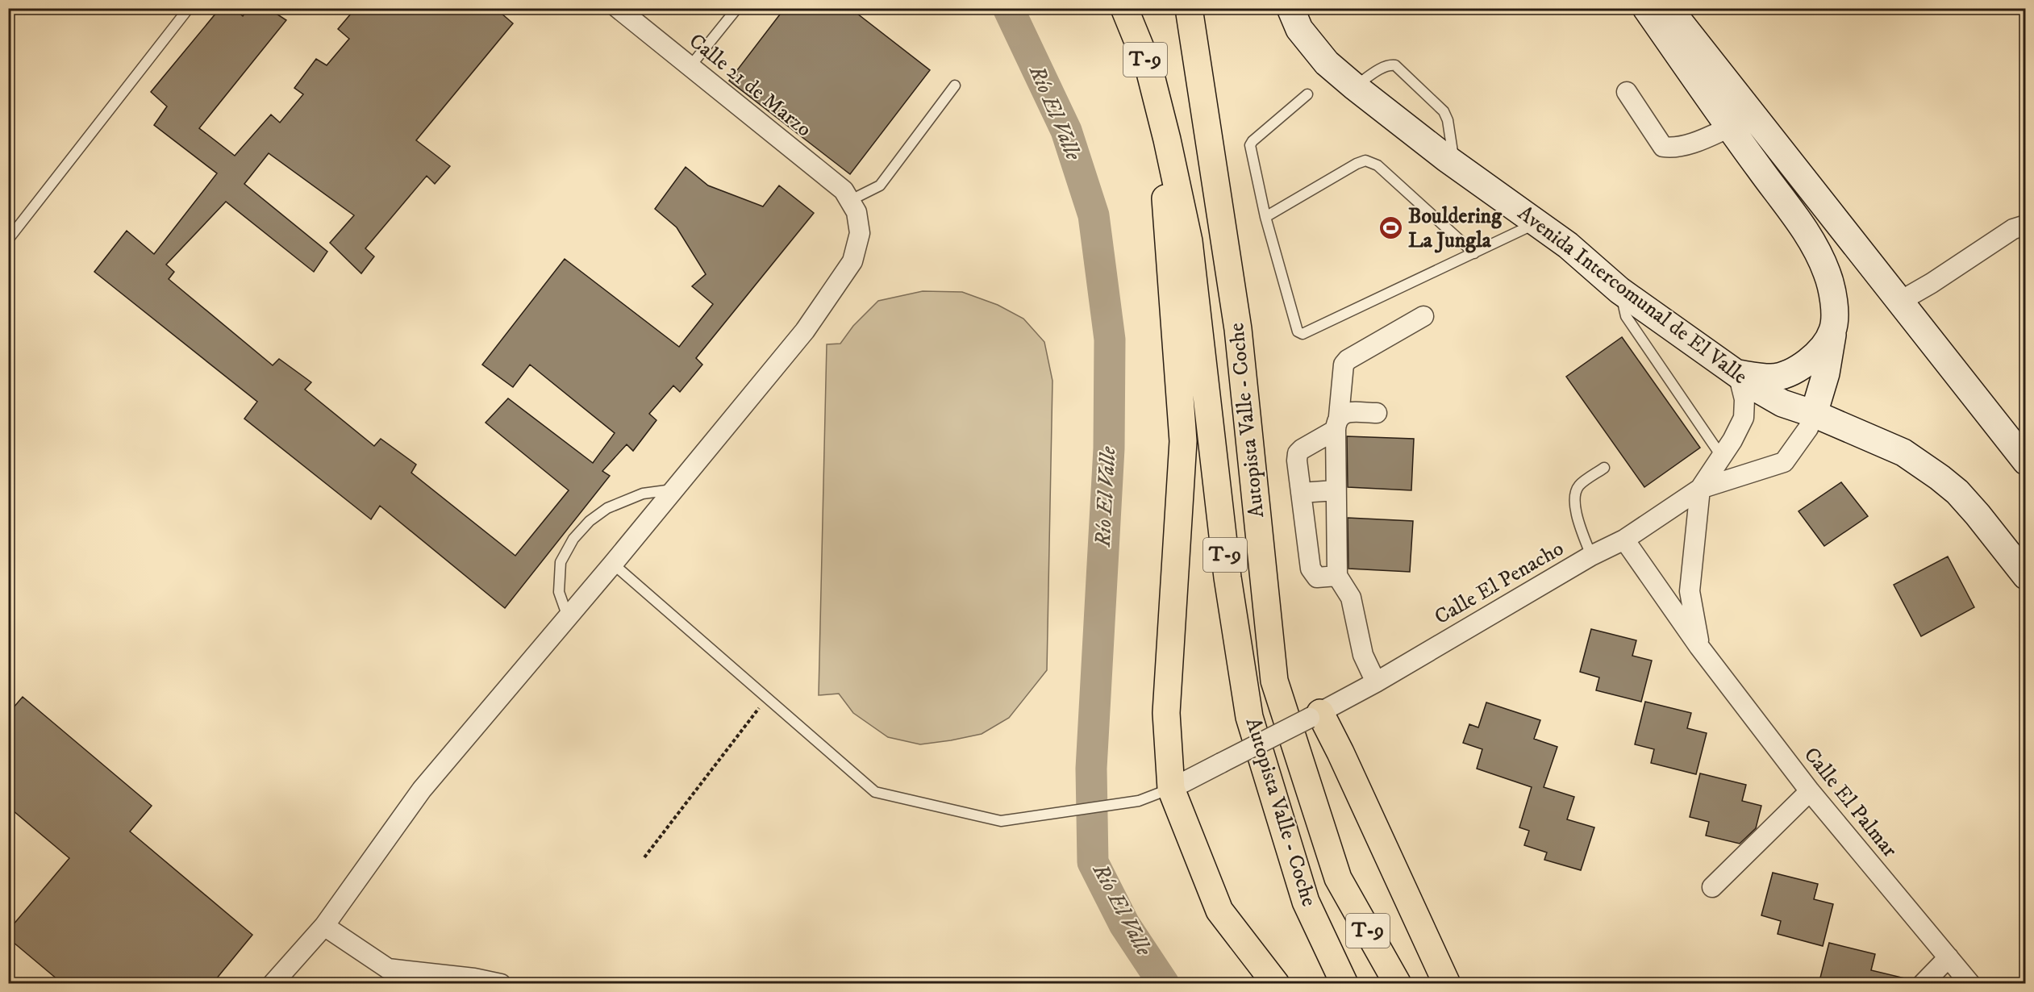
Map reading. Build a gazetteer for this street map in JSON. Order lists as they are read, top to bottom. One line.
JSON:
{"streets":{"highway":["T-9","Autopista Valle - Coche"],"main road":["Avenida Intercomunal de El Valle"],"street":["Calle 21 de Marzo","Calle El Penacho","Calle El Palmar"]},"crossings":[["Calle El Penacho","Calle El Palmar"]],"water":["Río El Valle"],"places":{"sports":["Bouldering La Jungla"]}}
